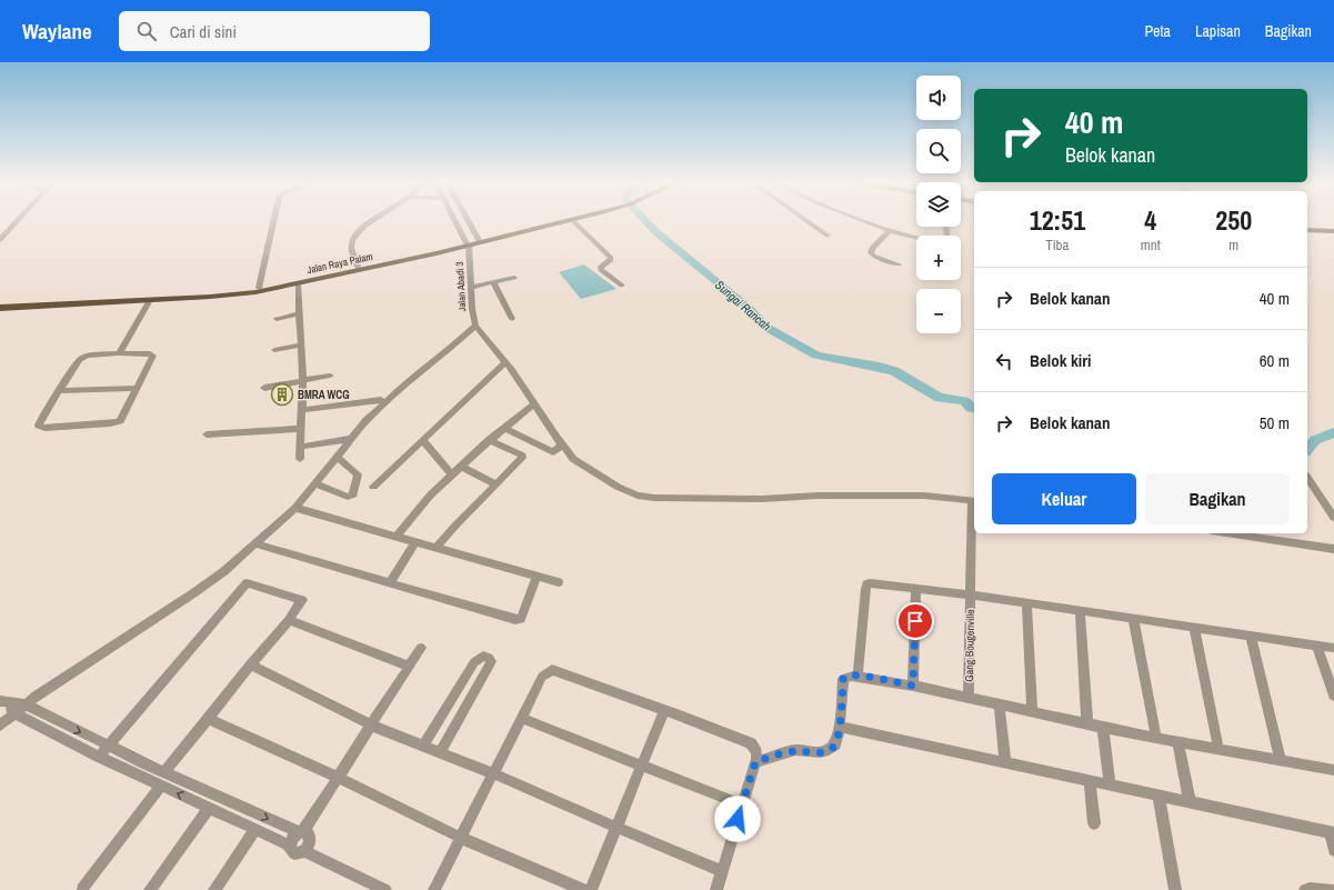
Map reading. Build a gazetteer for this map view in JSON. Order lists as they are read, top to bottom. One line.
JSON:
{"streets":{"main road":["Jalan Raya Palam"],"street":["Jalan Abadi 3","Gang Bougenville"]},"crossings":[["Jalan Raya Palam","Jalan Abadi 3"]],"water":["Sungai Rancah"],"places":{"building":["BMRA WCG"]},"page":{"header":"Waylane","search":"Cari di sini","nav":["Peta","Lapisan","Bagikan"],"map_buttons":["+","−"],"turn":["40 m","Belok kanan"],"eta":["12:51","Tiba","4","mnt","250","m"],"list":[{"name":"Belok kanan","value":"40 m"},{"name":"Belok kiri","value":"60 m"},{"name":"Belok kanan","value":"50 m"}],"buttons":["Keluar","Bagikan"]}}
